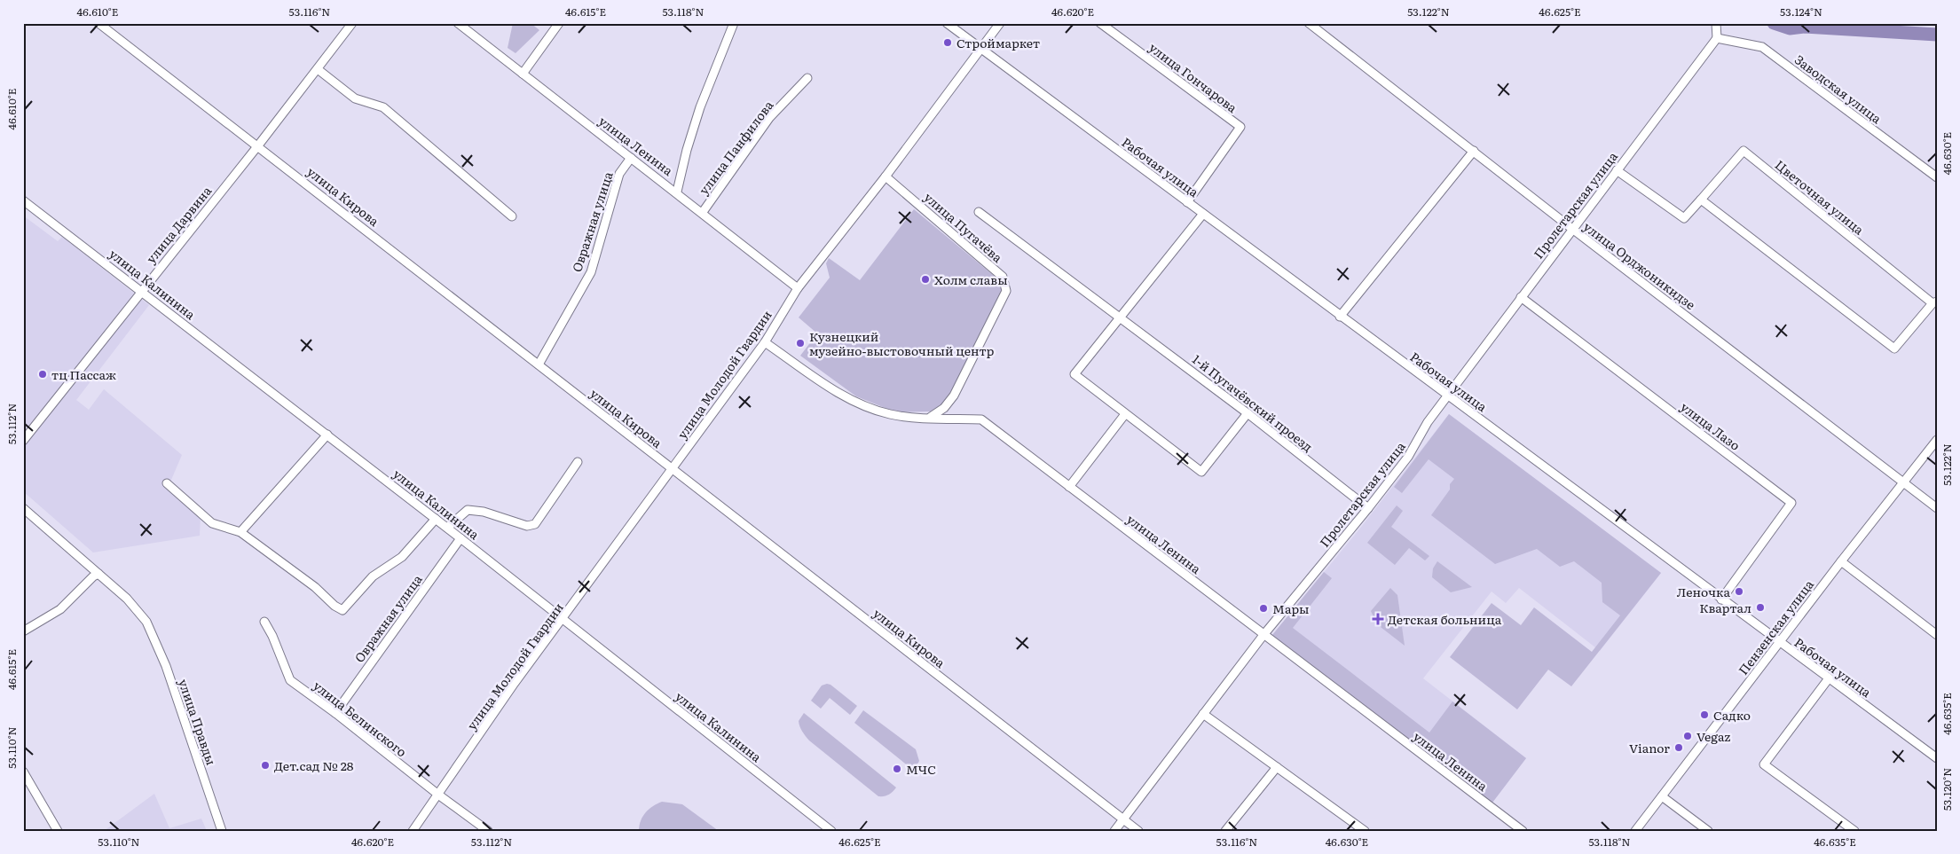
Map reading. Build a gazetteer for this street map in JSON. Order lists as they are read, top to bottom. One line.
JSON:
{"streets":{"street":["улица Гончарова","Заводская улица","улица Ленина","улица Панфилова","Рабочая улица","улица Кирова","Цветочная улица","Пролетарская улица","Овражная улица","улица Дарвина","улица Пугачёва","улица Орджоникидзе","улица Калинина","улица Молодой Гвардии","1-й Пугачёвский проезд","улица Лазо","Пензенская улица","улица Белинского","улица Правды"]},"crossings":[["улица Гончарова","Рабочая улица"],["Заводская улица","Пролетарская улица"],["улица Ленина","улица Панфилова"],["улица Ленина","Пролетарская улица"],["улица Ленина","Овражная улица"],["улица Ленина","улица Пугачёва"],["улица Ленина","улица Молодой Гвардии"],["Рабочая улица","Пролетарская улица"],["Рабочая улица","улица Молодой Гвардии"],["Рабочая улица","улица Лазо"],["Рабочая улица","Пензенская улица"],["улица Кирова","Пролетарская улица"],["улица Кирова","Овражная улица"],["улица Кирова","улица Дарвина"],["улица Кирова","улица Молодой Гвардии"],["Цветочная улица","Пролетарская улица"],["Пролетарская улица","улица Орджоникидзе"],["Пролетарская улица","1-й Пугачёвский проезд"],["Пролетарская улица","улица Лазо"],["Овражная улица","улица Калинина"],["Овражная улица","улица Белинского"],["улица Дарвина","улица Калинина"],["улица Пугачёва","улица Молодой Гвардии"],["улица Орджоникидзе","Пензенская улица"],["улица Калинина","улица Молодой Гвардии"],["улица Молодой Гвардии","улица Белинского"]],"places":{"other":["Строймаркет","Холм славы","Кузнецкий музейно-выстовочный центр","тц Пассаж","Леночка","Квартал","Мары","Садко","Vegaz","Vianor","Дет.сад № 28","МЧС"],"health":["Детская больница"]},"coordinates":["46.610°E","53.116°N","46.615°E","53.118°N","46.620°E","53.122°N","46.625°E","53.124°N","46.630°E","53.112°N","46.635°E","53.110°N","53.120°N"]}
